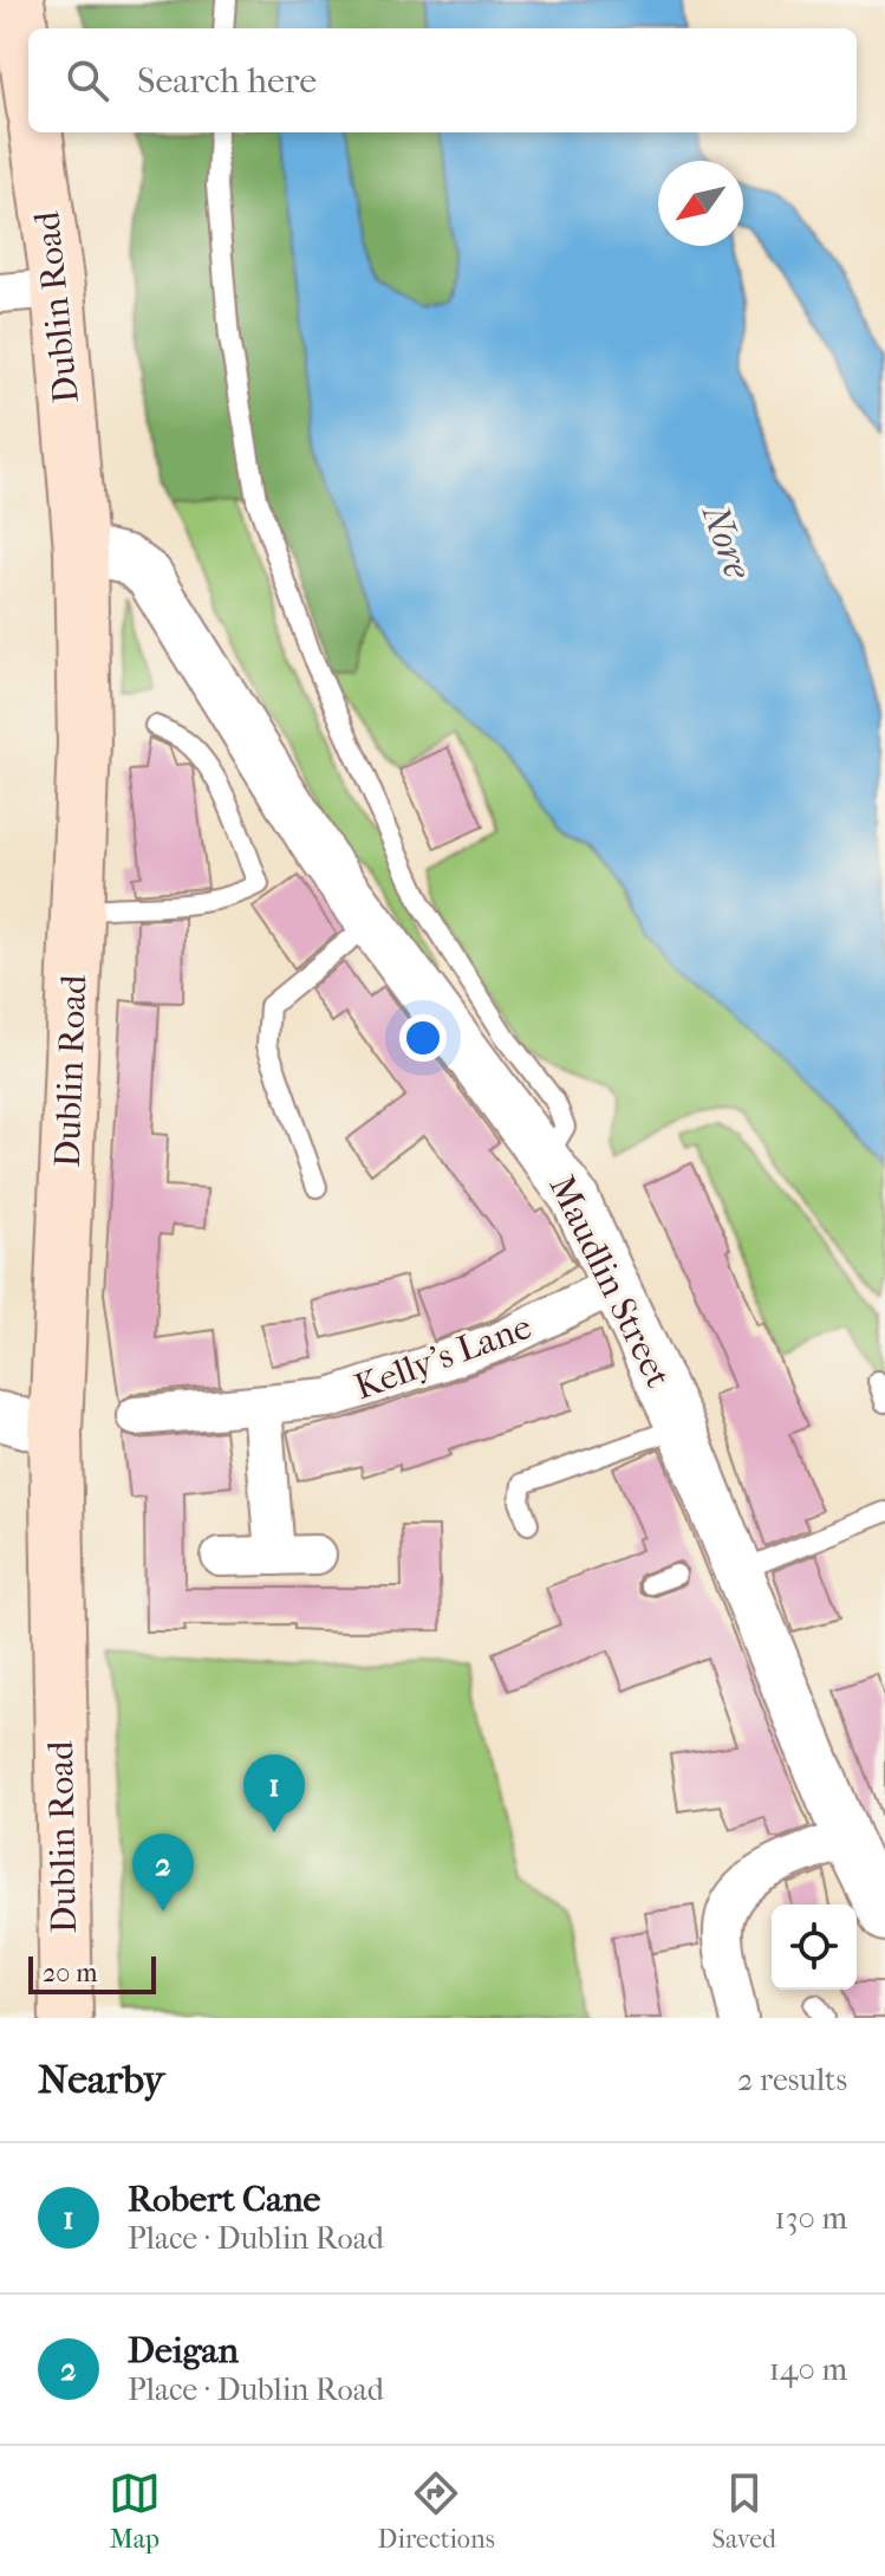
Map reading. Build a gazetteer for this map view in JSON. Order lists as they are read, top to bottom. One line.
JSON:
{"streets":{"main road":["Dublin Road"],"street":["Maudlin Street","Kelly's Lane"]},"crossings":[["Dublin Road","Maudlin Street"],["Maudlin Street","Kelly's Lane"]],"water":["Nore"],"scale_bar":"20 m","north":"bottom left","page":{"search":"Search here","pins":["1","2"],"scale":"20 m","heading":["Nearby","2 results"],"list":[{"mark":"1","name":"Robert Cane","note":"Place · Dublin Road","value":"130 m"},{"mark":"2","name":"Deigan","note":"Place · Dublin Road","value":"140 m"}],"nav":["Map","Directions","Saved"]}}
